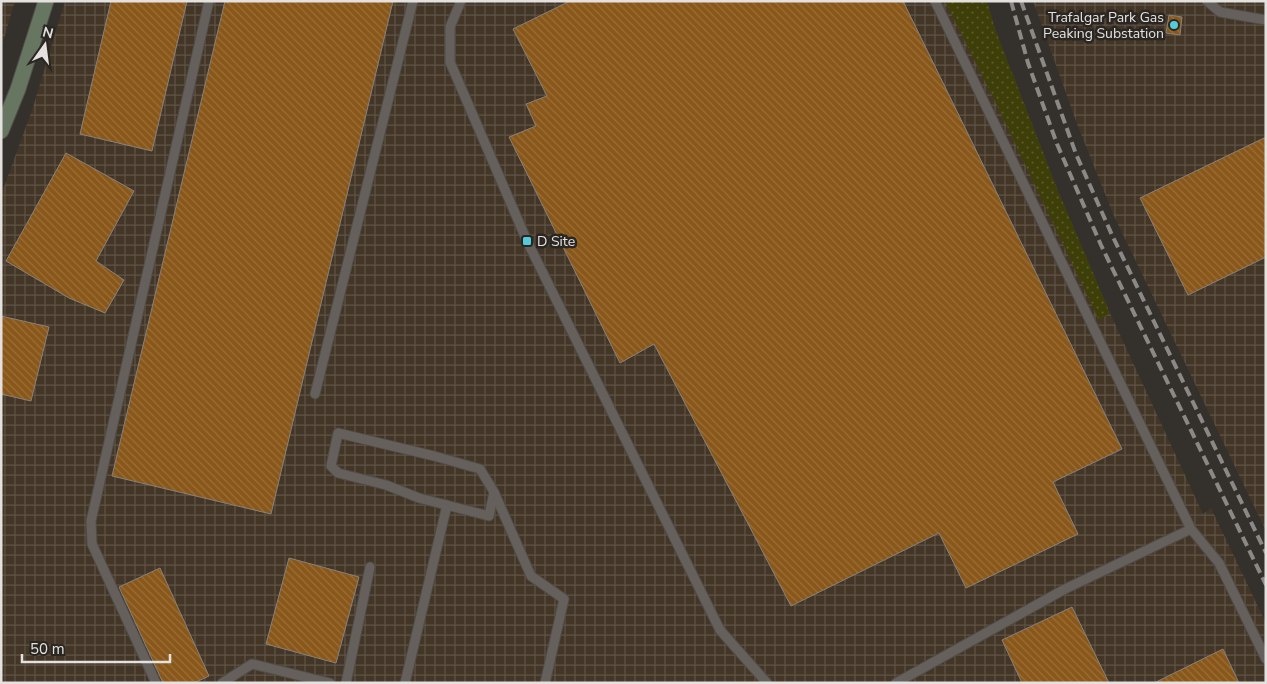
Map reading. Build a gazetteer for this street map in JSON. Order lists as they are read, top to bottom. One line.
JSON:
{"places":{"other":["Trafalgar Park Gas Peaking Substation"],"transit":["D Site"]},"scale_bar":"50 m","north":"top"}
